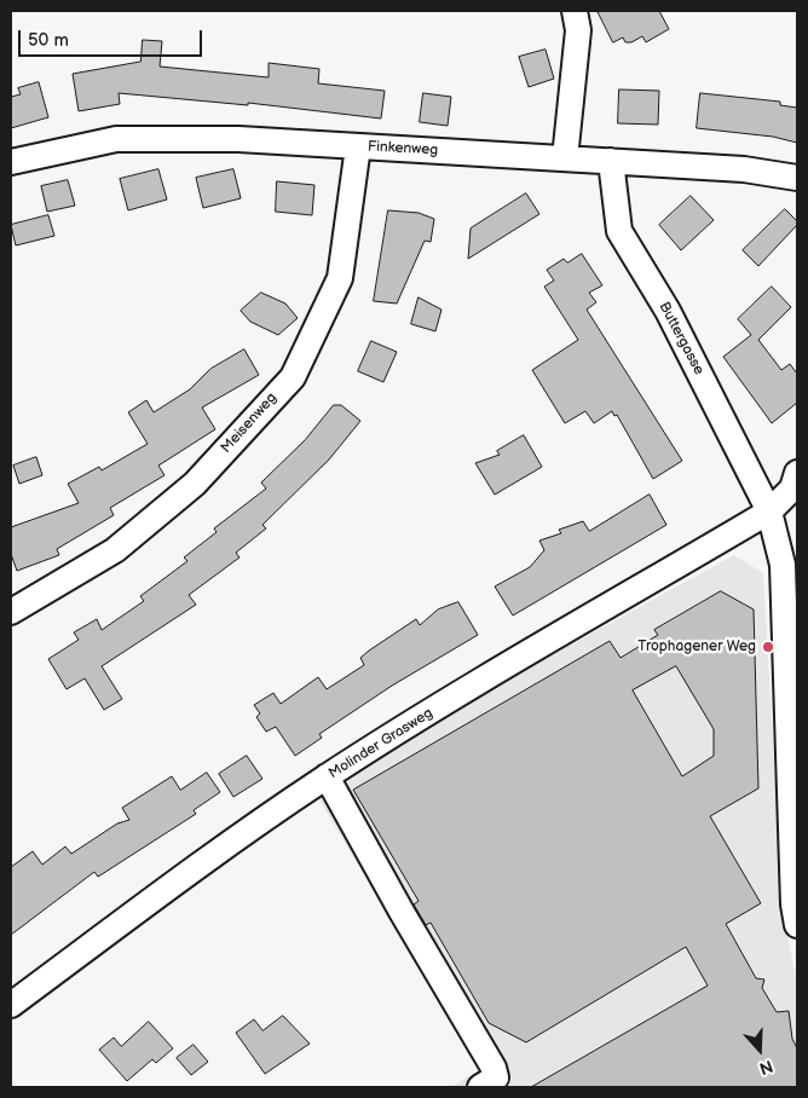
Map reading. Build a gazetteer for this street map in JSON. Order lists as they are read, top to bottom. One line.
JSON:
{"streets":{"street":["Finkenweg","Buttergasse","Meisenweg","Molinder Grasweg"]},"crossings":[["Finkenweg","Buttergasse"],["Finkenweg","Meisenweg"],["Buttergasse","Molinder Grasweg"]],"places":["Trophagener Weg"],"scale_bar":"50 m","north":"bottom"}
